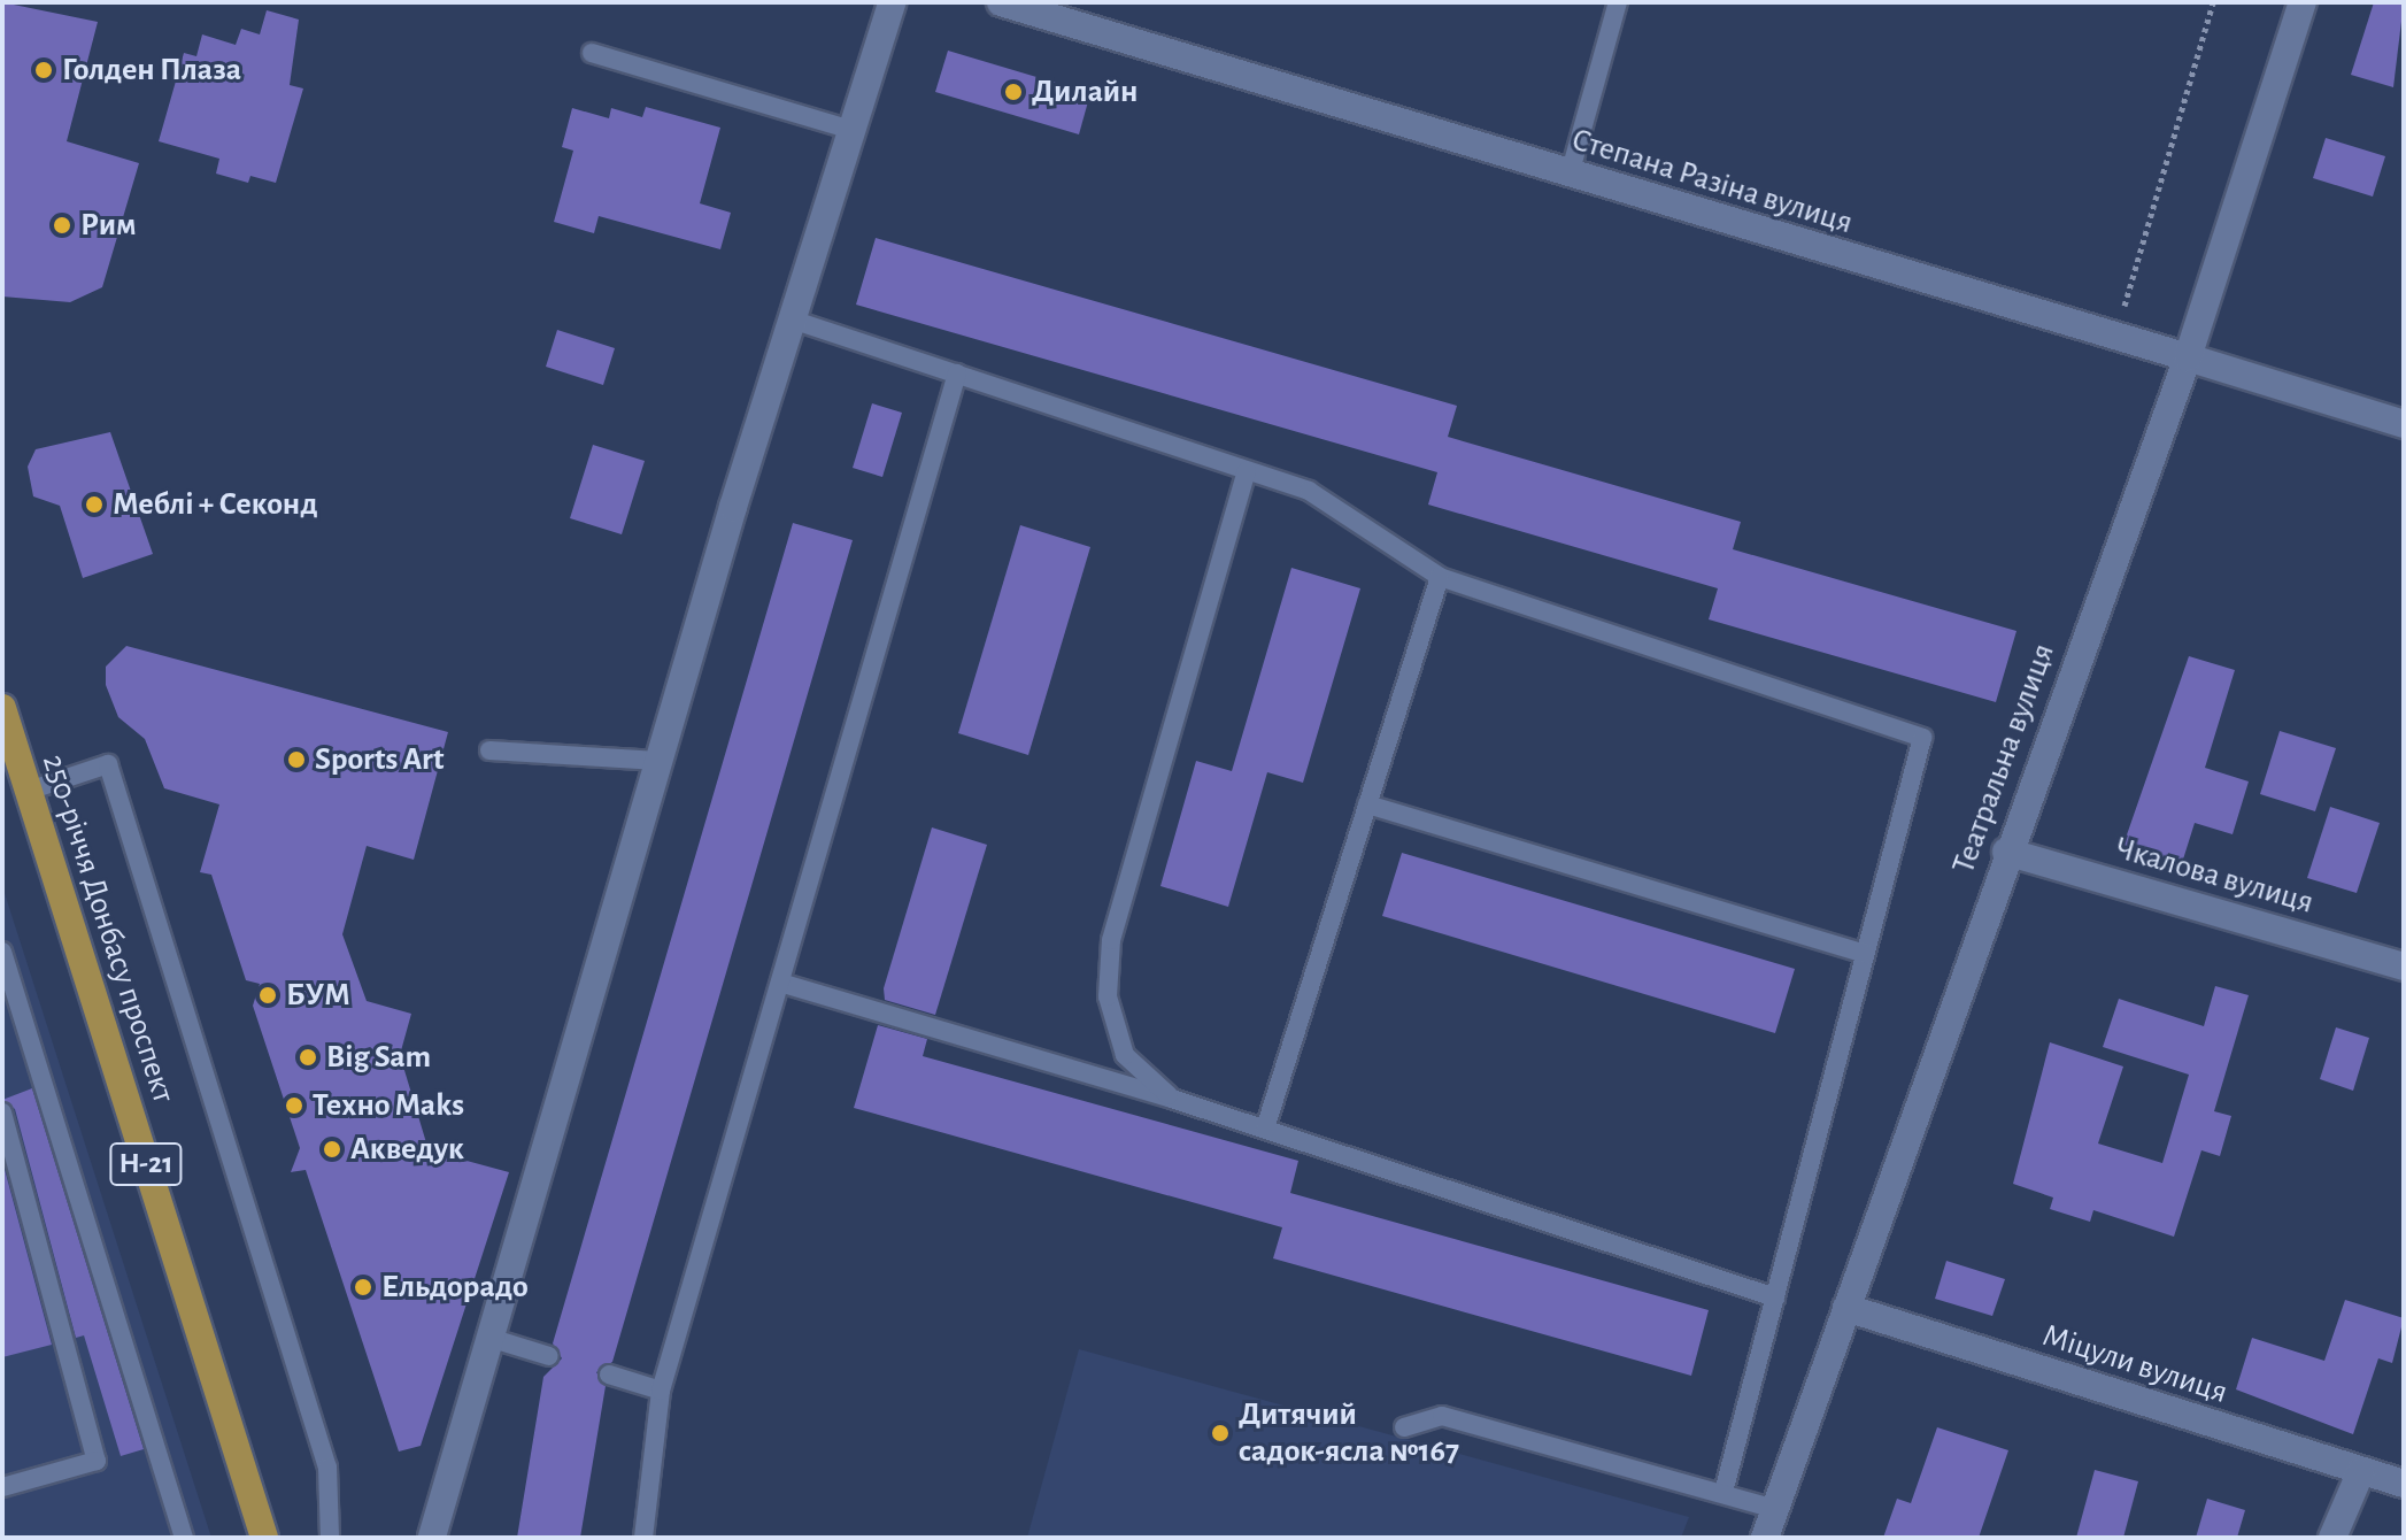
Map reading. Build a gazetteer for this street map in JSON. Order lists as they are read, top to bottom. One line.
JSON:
{"streets":{"main road":["250-річчя Донбасу проспект","Н-21"],"street":["Степана Разіна вулиця","Театральна вулиця","Чкалова вулиця","Міцули вулиця"]},"crossings":[["Степана Разіна вулиця","Театральна вулиця"],["Театральна вулиця","Чкалова вулиця"],["Театральна вулиця","Міцули вулиця"]],"places":["Голден Плаза","Дилайн","Рим","Меблі + Секонд","Sports Art","БУМ","Big Sam","Техно Maks","Акведук","Ельдорадо","Дитячий садок-ясла №167"]}
